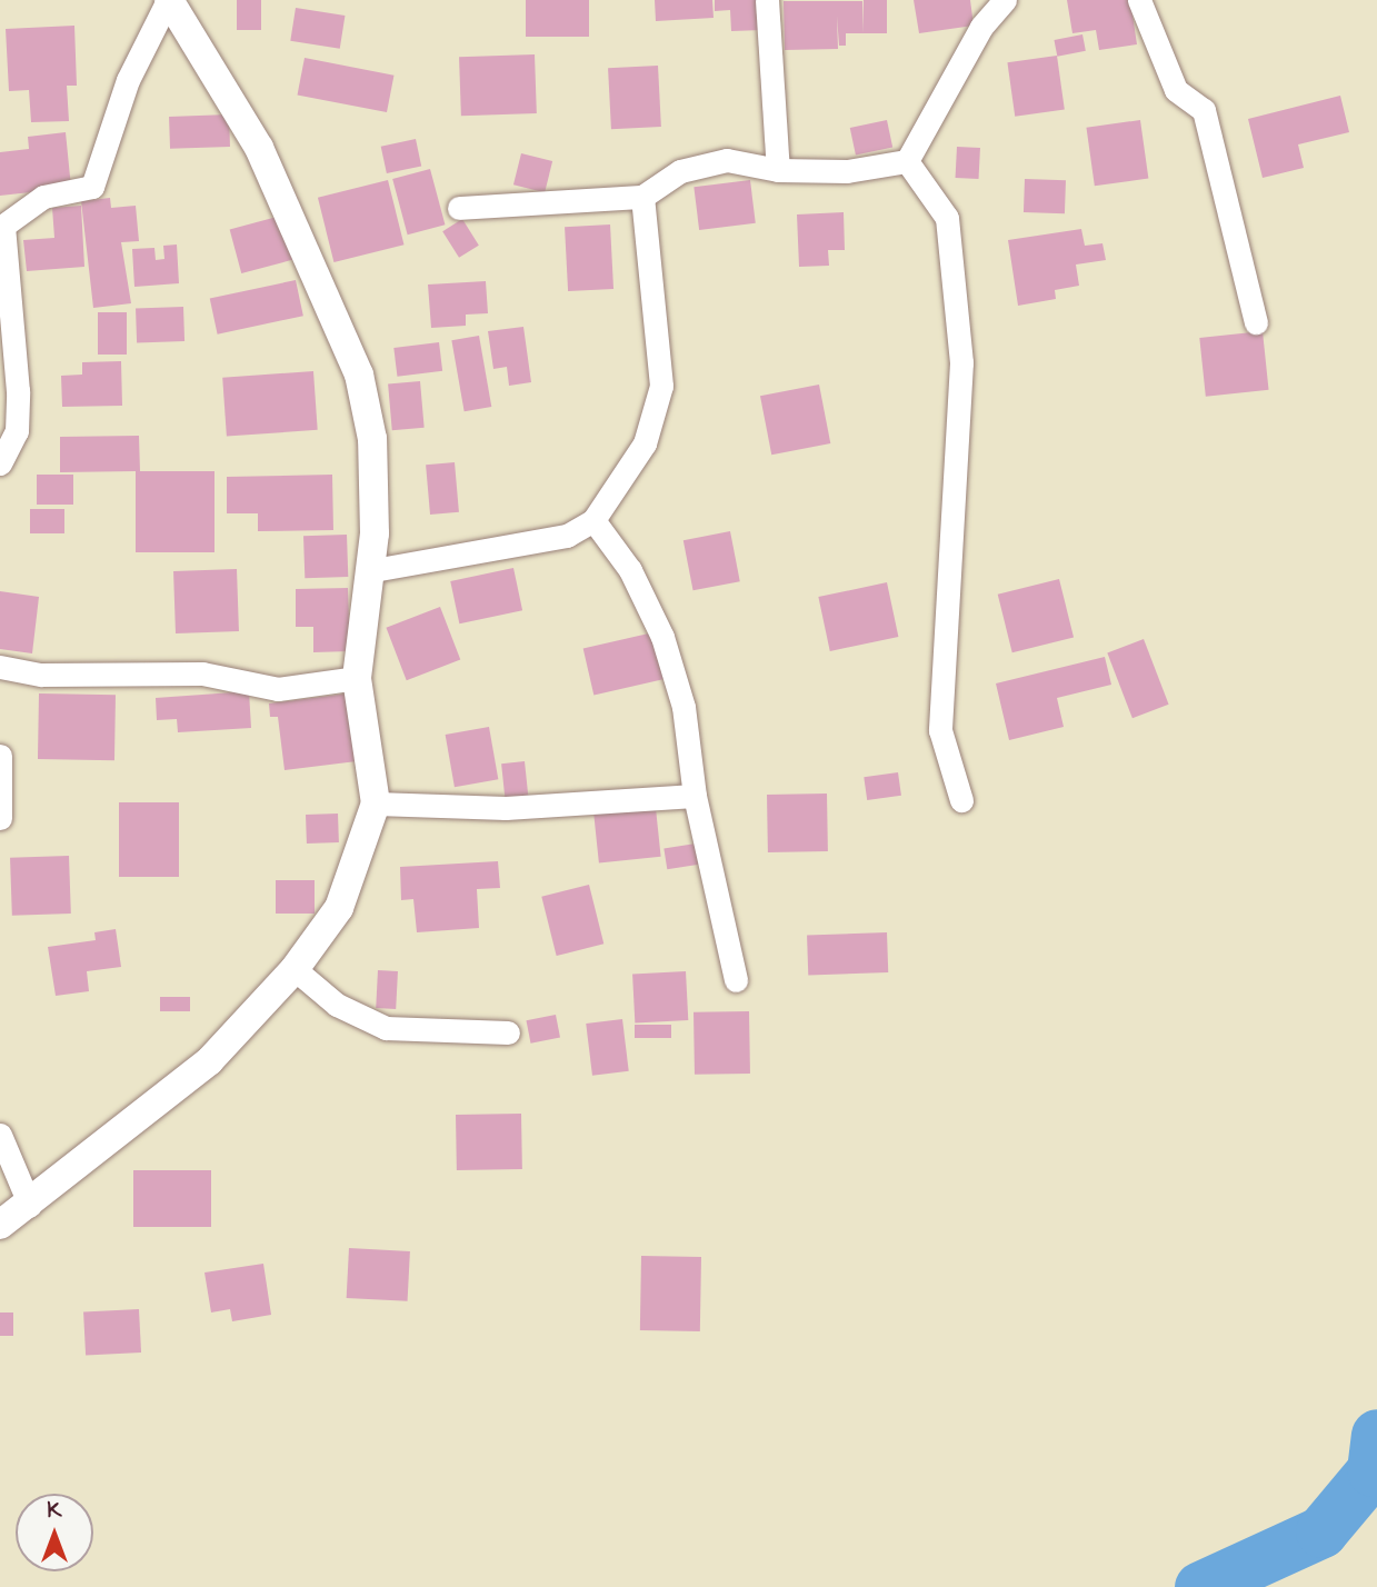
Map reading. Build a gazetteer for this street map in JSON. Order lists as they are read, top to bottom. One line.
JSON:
{"north":"top"}
